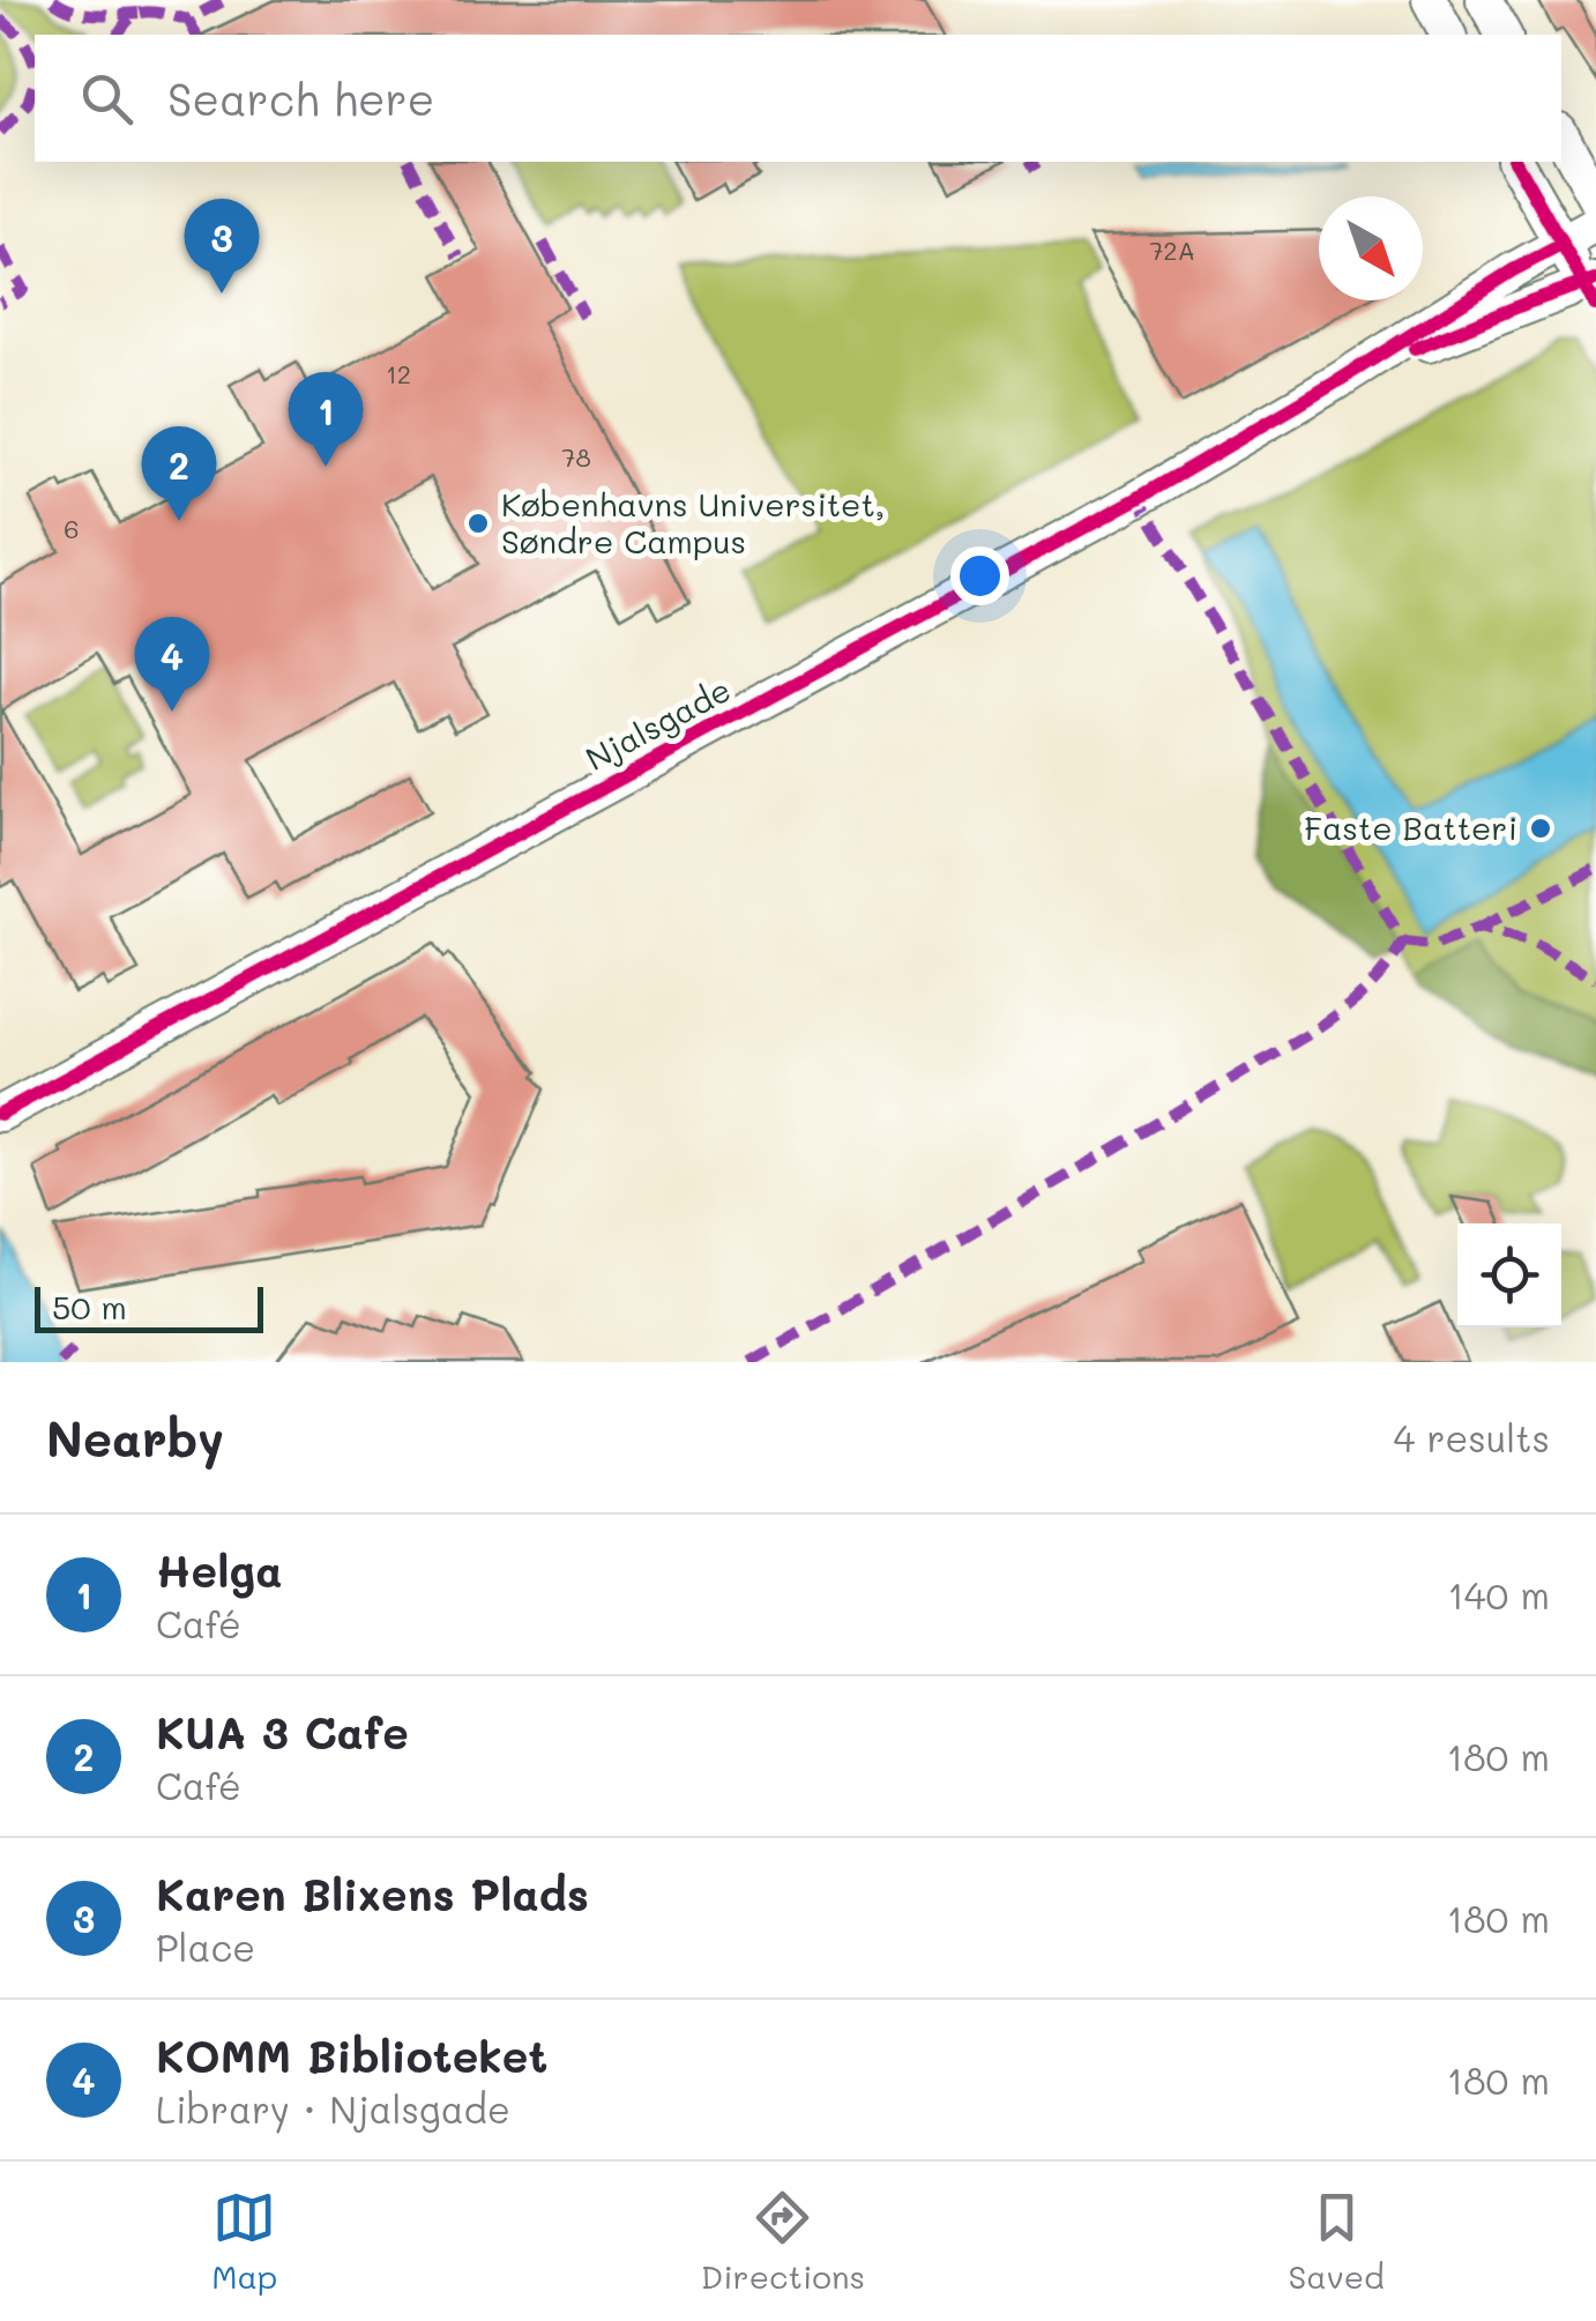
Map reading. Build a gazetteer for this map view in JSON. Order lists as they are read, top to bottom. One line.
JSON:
{"streets":{"street":["Njalsgade"]},"places":["Københavns Universitet, Søndre Campus","Faste Batteri"],"house_numbers":["72A","12","78","6"],"scale_bar":"50 m","north":"bottom right","page":{"search":"Search here","pins":["3","1","2","4"],"scale":"50 m","heading":["Nearby","4 results"],"list":[{"mark":"1","name":"Helga","note":"Café","value":"140 m"},{"mark":"2","name":"KUA 3 Cafe","note":"Café","value":"180 m"},{"mark":"3","name":"Karen Blixens Plads","note":"Place","value":"180 m"},{"mark":"4","name":"KOMM Biblioteket","note":"Library · Njalsgade","value":"180 m"}],"nav":["Map","Directions","Saved"]}}
